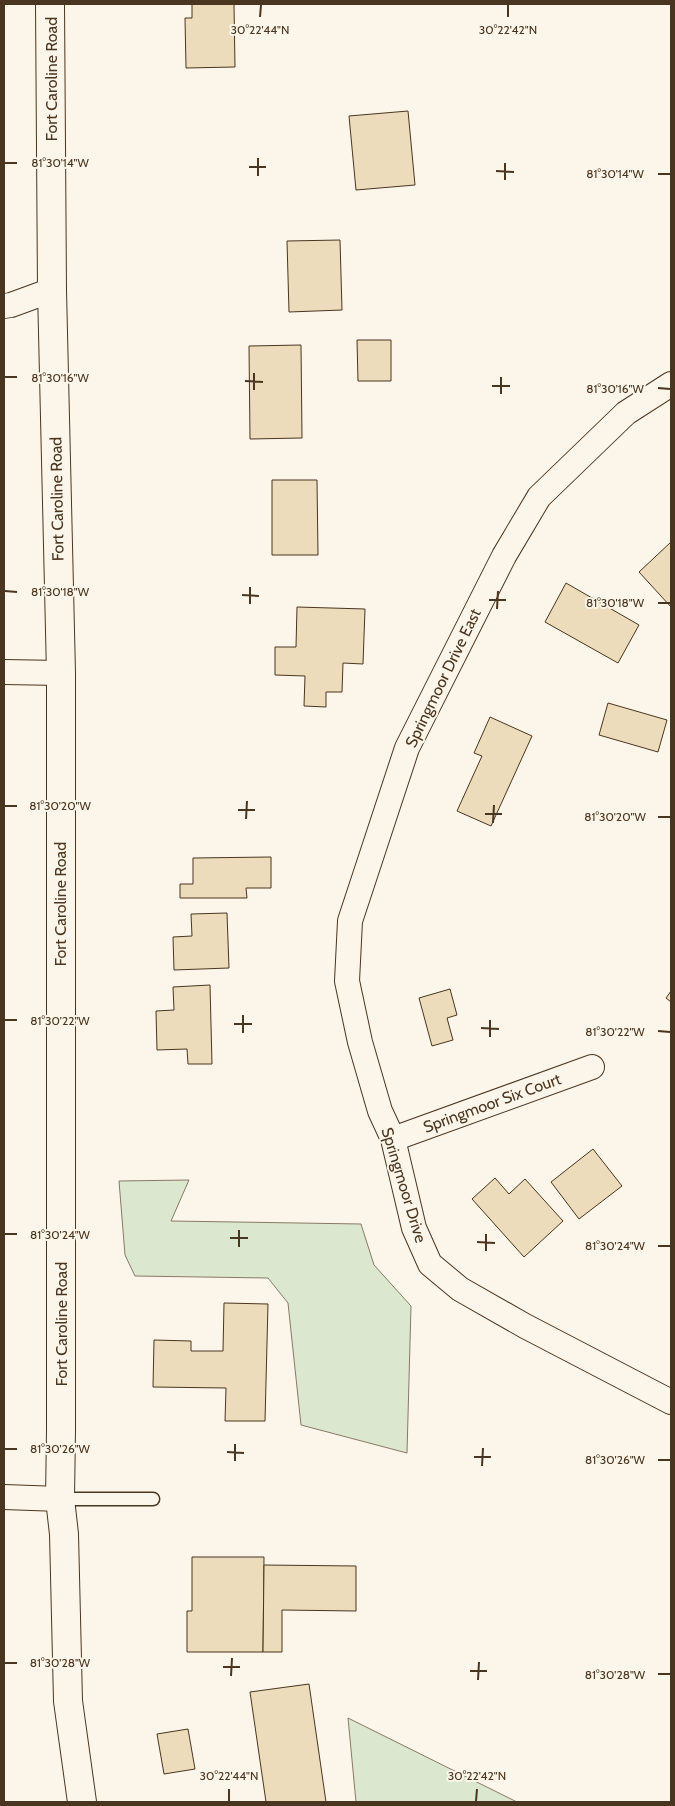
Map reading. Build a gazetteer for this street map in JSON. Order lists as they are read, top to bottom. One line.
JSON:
{"streets":{"street":["Fort Caroline Road","Springmoor Drive East","Springmoor Six Court","Springmoor Drive"]},"crossings":[["Springmoor Drive East","Springmoor Drive"],["Springmoor Six Court","Springmoor Drive"]],"coordinates":["30°22'44\"N","30°22'42\"N","81°30'14\"W","81°30'16\"W","81°30'18\"W","81°30'20\"W","81°30'22\"W","81°30'24\"W","81°30'26\"W","81°30'28\"W"]}
